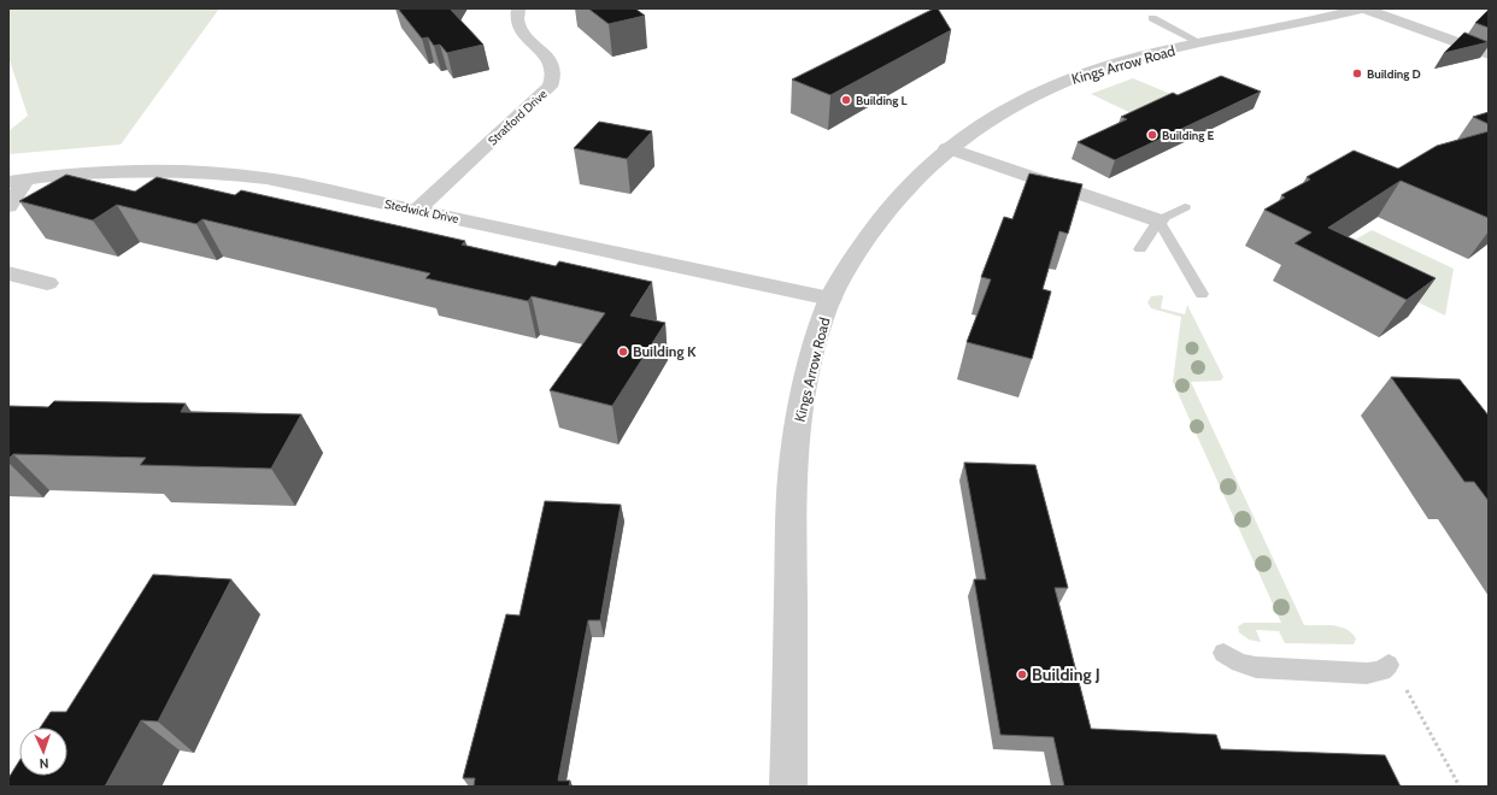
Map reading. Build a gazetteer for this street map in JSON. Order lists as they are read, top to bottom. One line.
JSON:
{"streets":{"street":["Kings Arrow Road","Stratford Drive","Stedwick Drive"]},"crossings":[["Kings Arrow Road","Stedwick Drive"],["Stratford Drive","Stedwick Drive"]],"places":["Building D","Building L","Building E","Building K","Building J"],"north":"bottom"}
